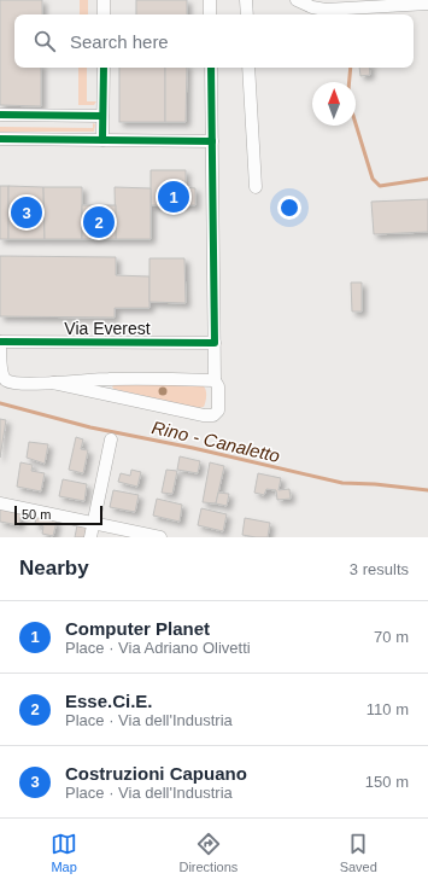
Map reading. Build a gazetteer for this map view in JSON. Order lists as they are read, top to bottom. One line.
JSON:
{"streets":{"street":["Via Everest"]},"water":["Rino - Canaletto"],"scale_bar":"50 m","north":"top","page":{"search":"Search here","pins":["1","3","2"],"scale":"50 m","heading":["Nearby","3 results"],"list":[{"mark":"1","name":"Computer Planet","note":"Place · Via Adriano Olivetti","value":"70 m"},{"mark":"2","name":"Esse.Ci.E.","note":"Place · Via dell'Industria","value":"110 m"},{"mark":"3","name":"Costruzioni Capuano","note":"Place · Via dell'Industria","value":"150 m"}],"nav":["Map","Directions","Saved"]}}
